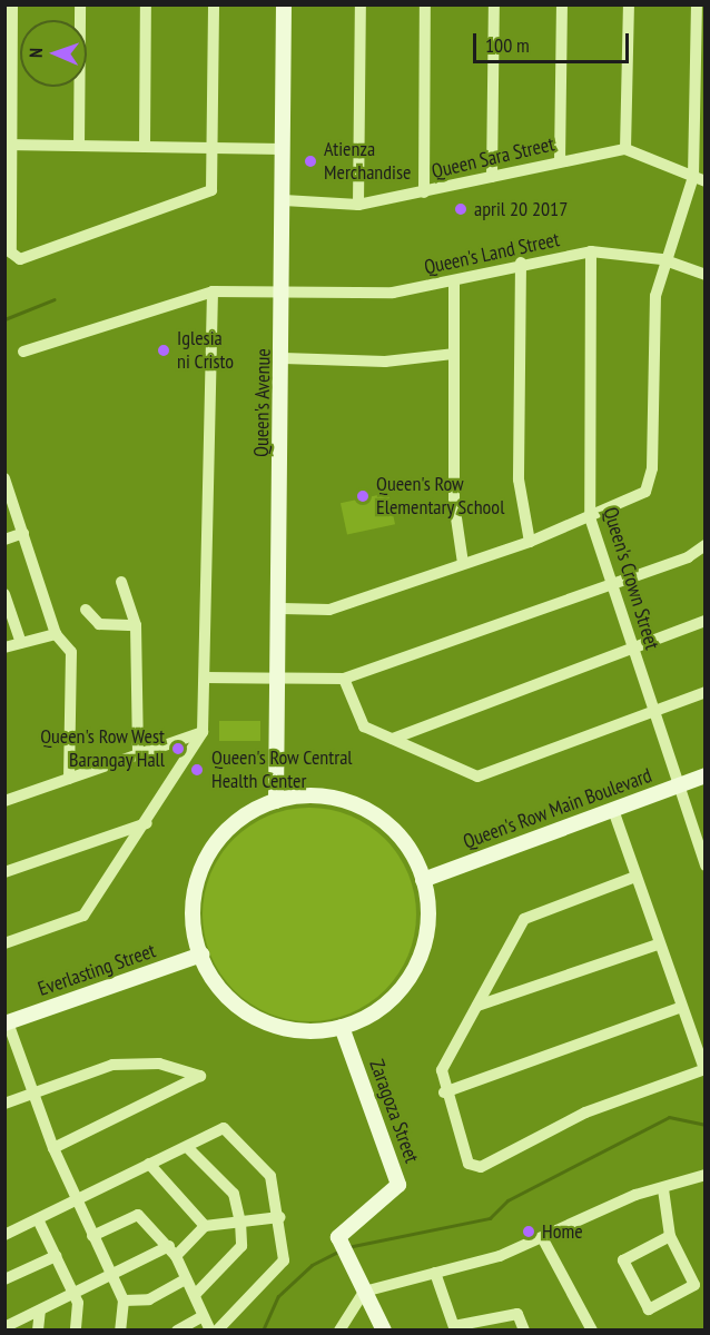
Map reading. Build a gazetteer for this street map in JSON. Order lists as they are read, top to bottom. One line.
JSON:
{"streets":{"street":["Queen Sara Street","Queen's Land Street","Queen's Avenue","Queen's Crown Street","Queen's Row Main Boulevard","Everlasting Street","Zaragoza Street"]},"crossings":[["Queen Sara Street","Queen's Avenue"],["Queen's Land Street","Queen's Avenue"],["Queen's Land Street","Queen's Crown Street"],["Queen's Avenue","Queen's Row Main Boulevard"],["Queen's Avenue","Everlasting Street"],["Queen's Avenue","Zaragoza Street"],["Queen's Crown Street","Queen's Row Main Boulevard"],["Queen's Row Main Boulevard","Everlasting Street"],["Queen's Row Main Boulevard","Zaragoza Street"],["Everlasting Street","Zaragoza Street"]],"places":["Atienza Merchandise","april 20 2017","Iglesia ni Cristo","Queen's Row Elementary School","Queen's Row West Barangay Hall","Queen's Row Central Health Center","Home"],"scale_bar":"100 m","north":"left"}
